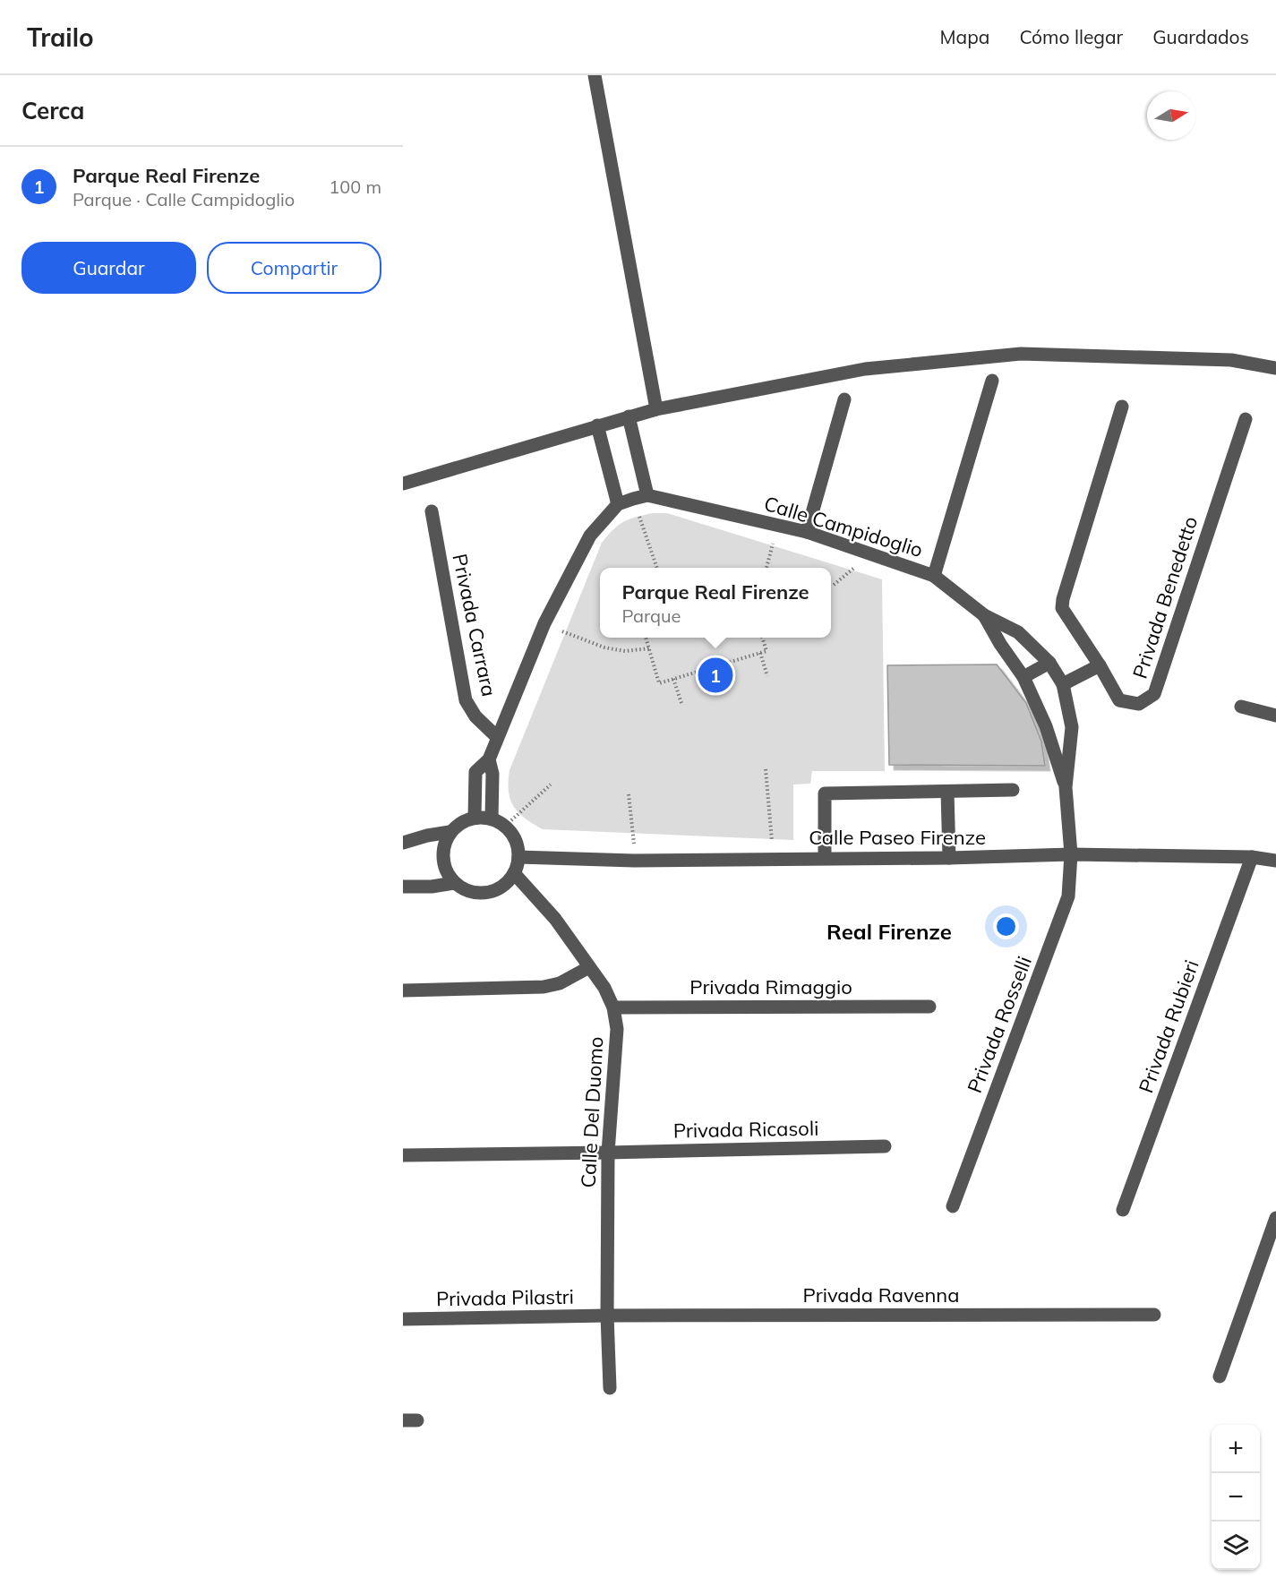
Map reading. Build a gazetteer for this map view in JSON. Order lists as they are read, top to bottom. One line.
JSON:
{"streets":{"street":["Calle Campidoglio","Privada Benedetto","Privada Carrara","Calle Paseo Firenze","Privada Rimaggio","Privada Rosselli","Privada Rubieri","Calle Del Duomo","Privada Ricasoli","Privada Ravenna","Privada Pilastri"]},"crossings":[["Calle Campidoglio","Privada Carrara"],["Calle Campidoglio","Calle Paseo Firenze"],["Calle Campidoglio","Privada Rosselli"],["Calle Campidoglio","Calle Del Duomo"],["Calle Paseo Firenze","Privada Rosselli"],["Calle Paseo Firenze","Privada Rubieri"],["Calle Paseo Firenze","Calle Del Duomo"],["Privada Rimaggio","Calle Del Duomo"],["Calle Del Duomo","Privada Ricasoli"],["Calle Del Duomo","Privada Ravenna"],["Calle Del Duomo","Privada Pilastri"],["Privada Ravenna","Privada Pilastri"]],"districts":["Real Firenze"],"north":"right","page":{"header":"Trailo","nav":["Mapa","Cómo llegar","Guardados"],"heading":"Cerca","list":[{"mark":"1","name":"Parque Real Firenze","note":"Parque · Calle Campidoglio","value":"100 m"}],"buttons":["Guardar","Compartir"],"popup":["Parque Real Firenze","Parque"],"pins":"1","map_buttons":["+","−"]}}
